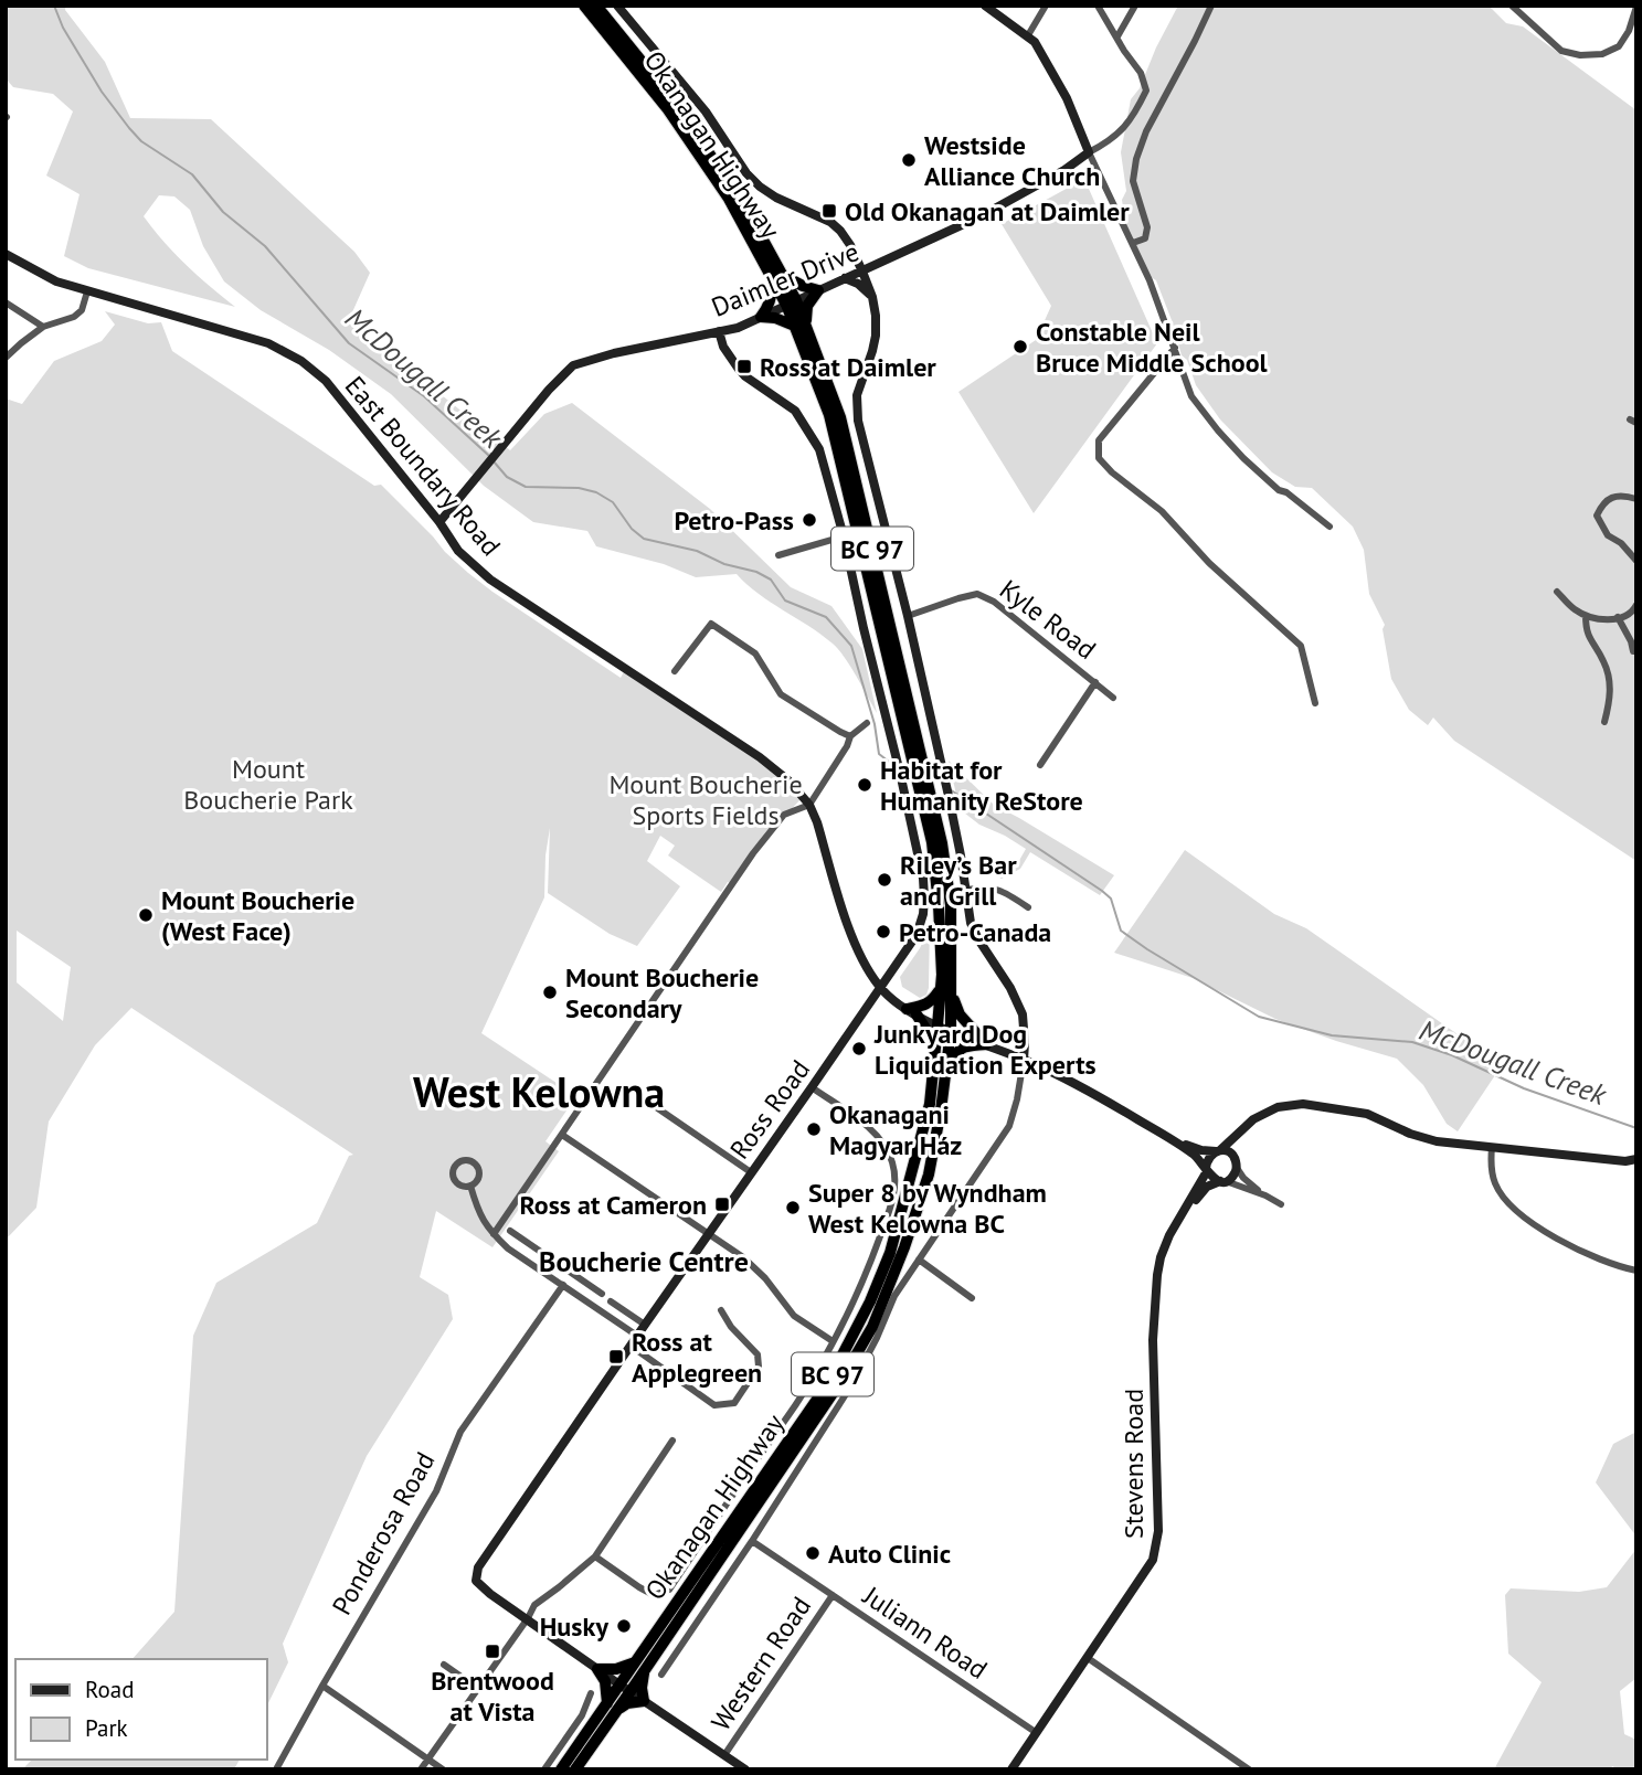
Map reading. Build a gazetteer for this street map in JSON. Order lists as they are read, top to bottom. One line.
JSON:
{"streets":{"highway":["Okanagan Highway","BC 97"],"street":["Daimler Drive","East Boundary Road","Kyle Road","Ross Road","Stevens Road","Ponderosa Road","Juliann Road","Western Road"]},"crossings":[["Okanagan Highway","Daimler Drive"],["Okanagan Highway","Ross Road"],["Daimler Drive","East Boundary Road"],["Daimler Drive","Ross Road"],["Ross Road","Western Road"],["Stevens Road","Juliann Road"],["Juliann Road","Western Road"]],"districts":["West Kelowna","Boucherie Centre"],"water":["McDougall Creek"],"parks":["Mount Boucherie Park","Mount Boucherie Sports Fields"],"places":{"other":["Westside Alliance Church","Constable Neil Bruce Middle School","Petro-Pass","Habitat for Humanity ReStore","Riley’s Bar and Grill","Mount Boucherie (West Face)","Petro-Canada","Mount Boucherie Secondary","Junkyard Dog Liquidation Experts","Okanagani Magyar Ház","Super 8 by Wyndham West Kelowna BC","Auto Clinic","Husky"],"transit":["Old Okanagan at Daimler","Ross at Daimler","Ross at Cameron","Ross at Applegreen","Brentwood at Vista"]},"legend":["Road","Park"]}
